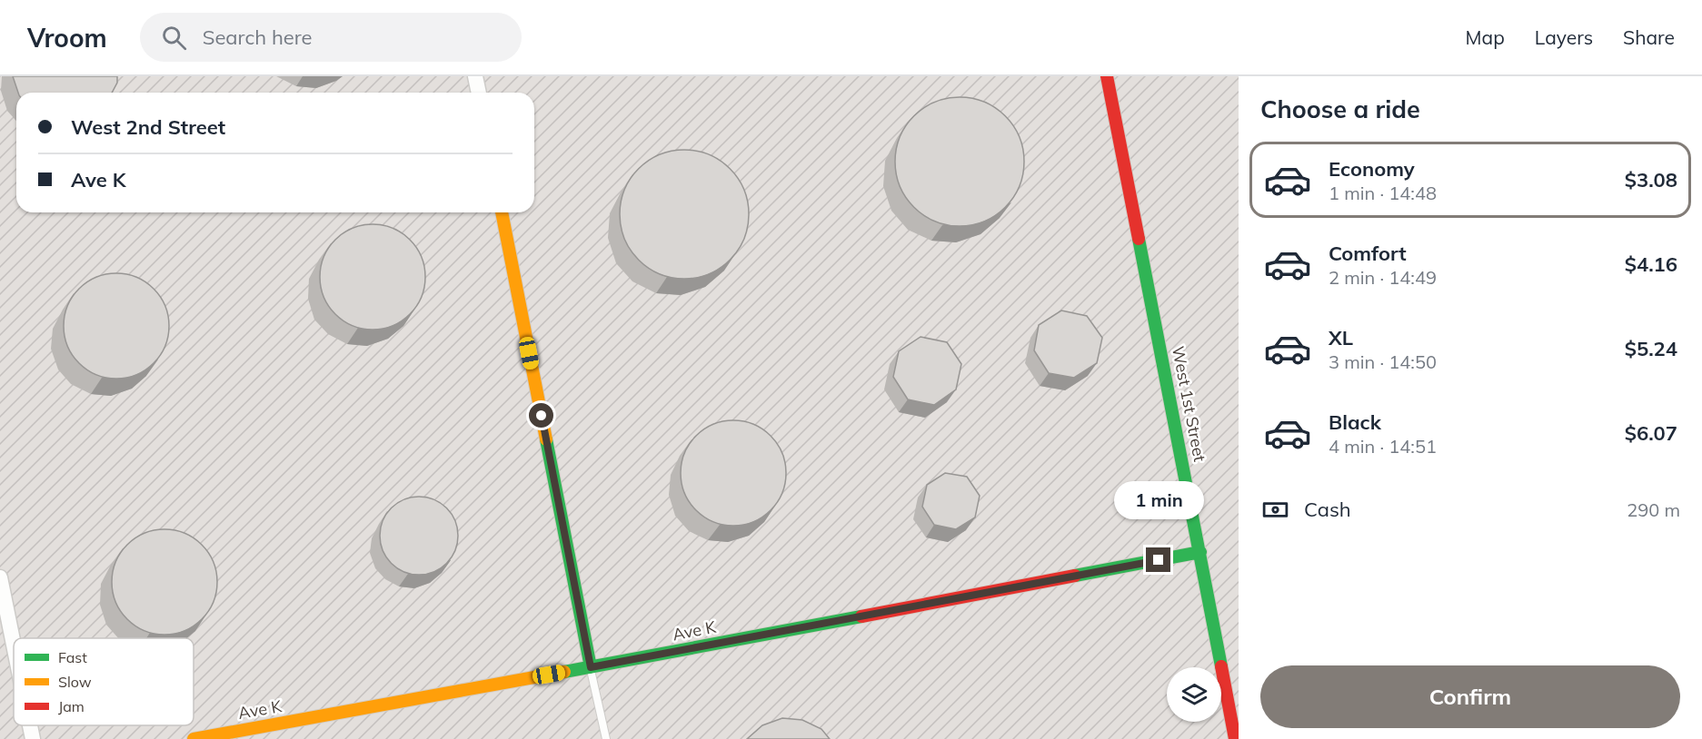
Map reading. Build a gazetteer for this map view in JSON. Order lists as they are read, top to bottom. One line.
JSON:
{"streets":{"street":["West 1st Street","Ave K"]},"crossings":[["West 1st Street","Ave K"]],"legend":["Fast","Slow","Jam"],"page":{"header":"Vroom","search":"Search here","nav":["Map","Layers","Share"],"heading":"Choose a ride","banner":["West 2nd Street","Ave K"],"list":[{"name":"Economy","note":"1 min · 14:48","value":"$3.08"},{"name":"Comfort","note":"2 min · 14:49","value":"$4.16"},{"name":"XL","note":"3 min · 14:50","value":"$5.24"},{"name":"Black","note":"4 min · 14:51","value":"$6.07"}],"pay":["Cash","290 m"],"bubble":"1 min","buttons":"Confirm"}}
